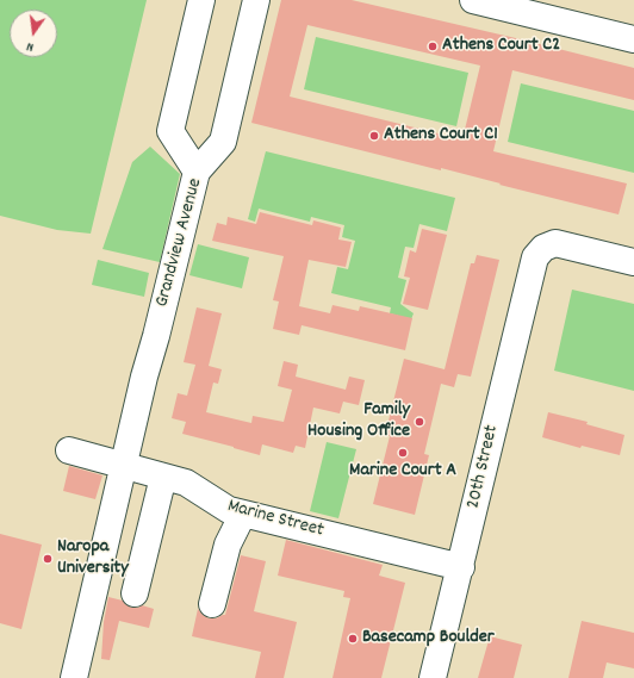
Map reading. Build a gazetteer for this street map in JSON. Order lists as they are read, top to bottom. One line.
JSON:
{"streets":{"street":["Grandview Avenue","20th Street","Marine Street"]},"crossings":[["Grandview Avenue","Marine Street"],["20th Street","Marine Street"]],"places":["Athens Court C2","Athens Court C1","Family Housing Office","Marine Court A","Naropa University","Basecamp Boulder"],"north":"bottom"}
